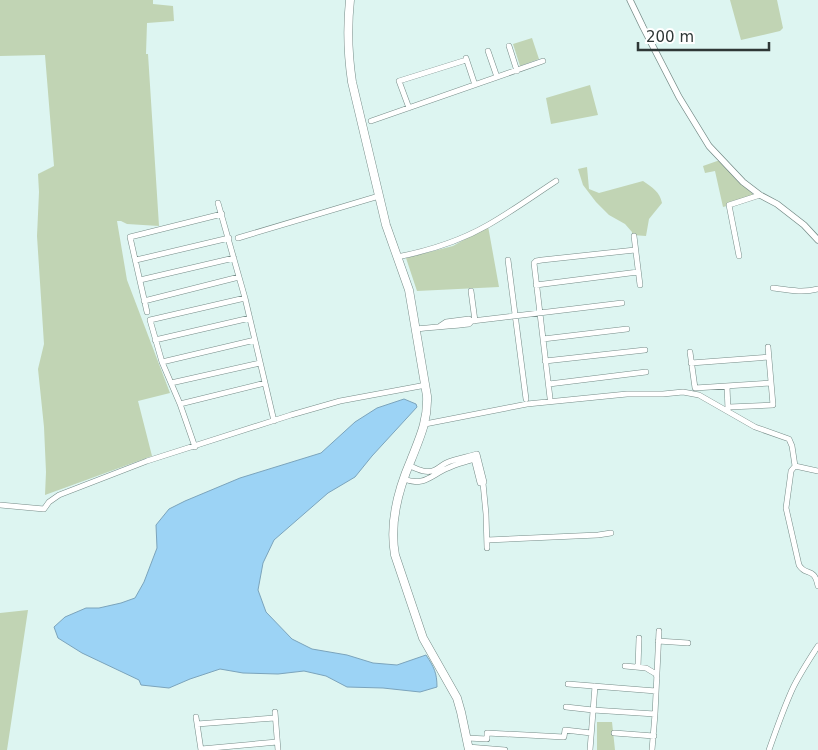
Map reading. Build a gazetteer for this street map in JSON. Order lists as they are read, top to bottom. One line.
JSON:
{"scale_bar":"200 m"}
